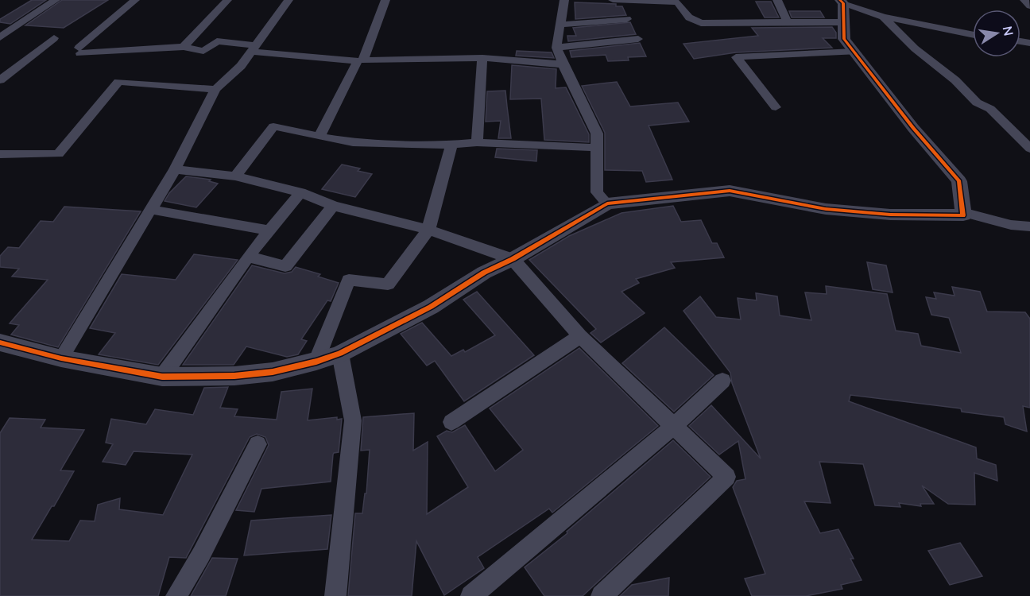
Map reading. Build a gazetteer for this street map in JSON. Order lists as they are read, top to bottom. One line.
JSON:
{"north":"right"}
